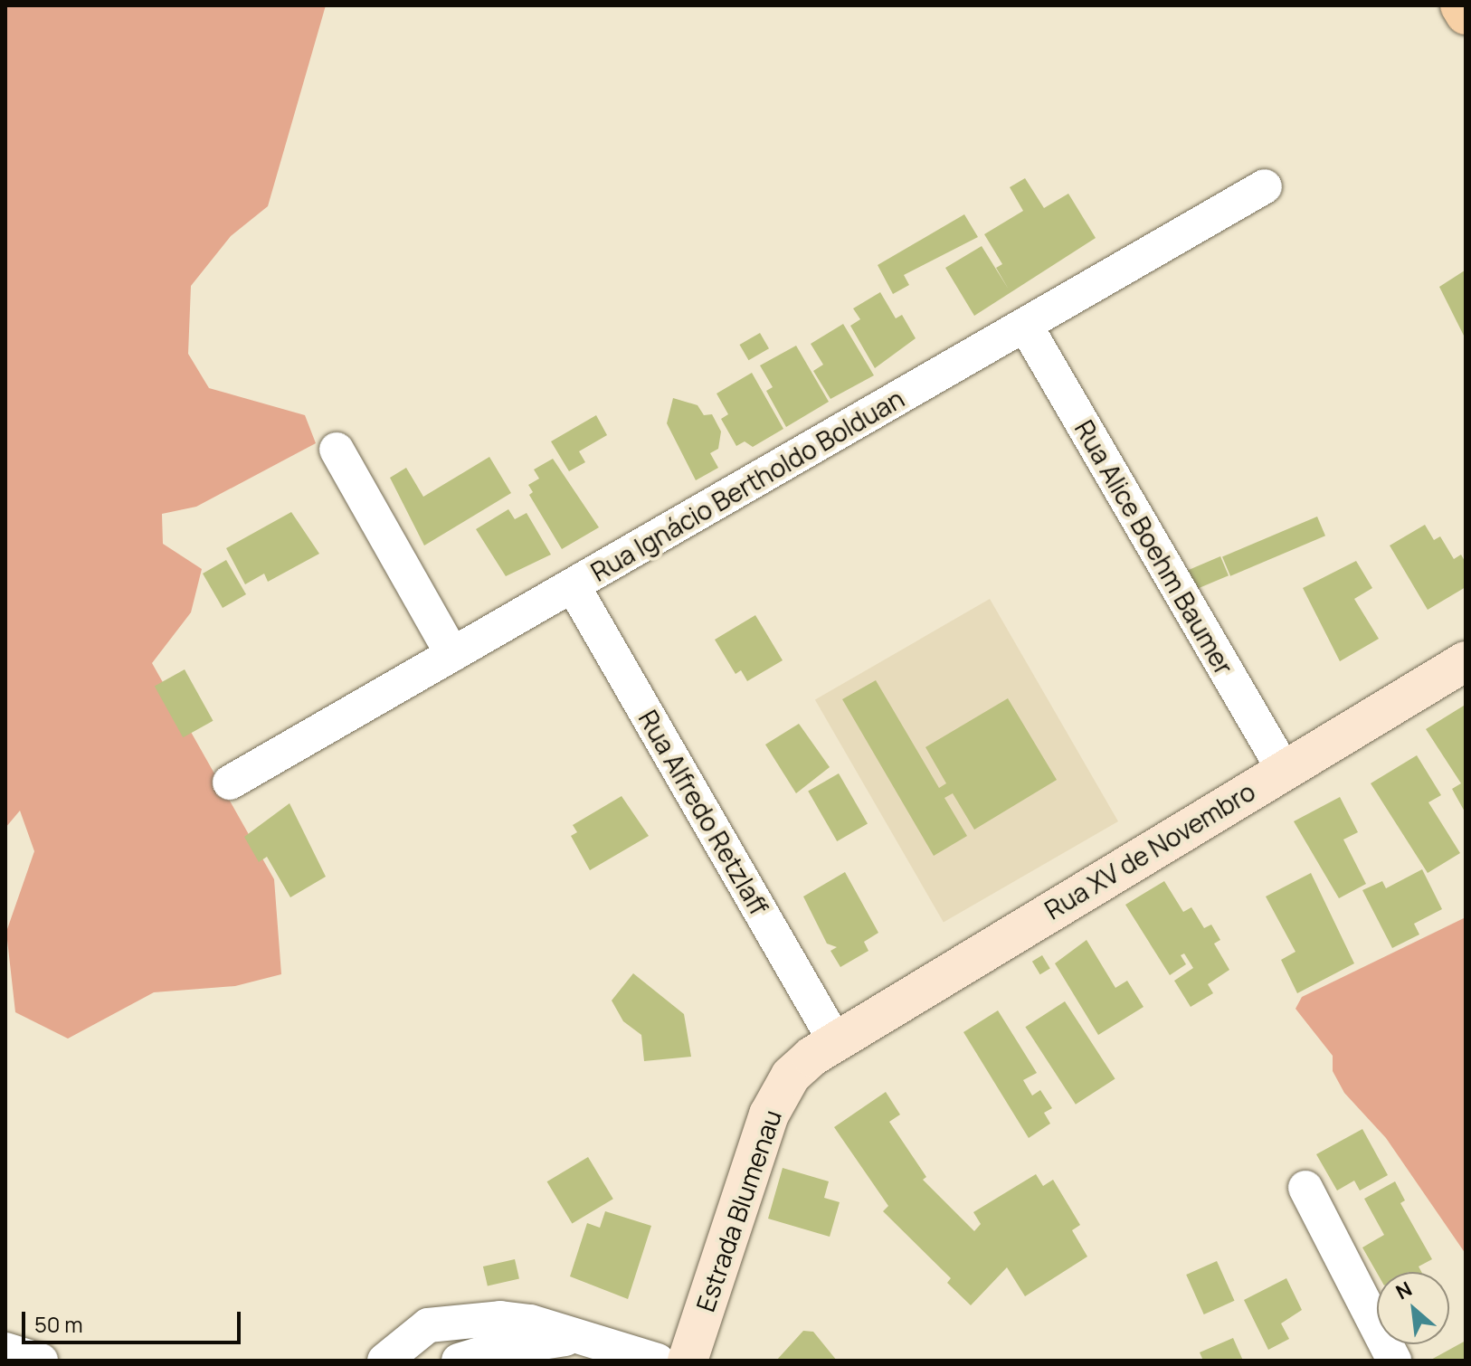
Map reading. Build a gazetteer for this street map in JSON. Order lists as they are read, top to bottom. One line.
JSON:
{"streets":{"street":["Rua Ignácio Bertholdo Bolduan","Rua Alice Boehm Baumer","Rua Alfredo Retzlaff","Rua XV de Novembro","Estrada Blumenau"]},"crossings":[["Rua Ignácio Bertholdo Bolduan","Rua Alice Boehm Baumer"],["Rua Ignácio Bertholdo Bolduan","Rua Alfredo Retzlaff"],["Rua Alice Boehm Baumer","Rua XV de Novembro"],["Rua Alfredo Retzlaff","Rua XV de Novembro"],["Rua Alfredo Retzlaff","Estrada Blumenau"],["Rua XV de Novembro","Estrada Blumenau"]],"scale_bar":"50 m","north":"top left"}
